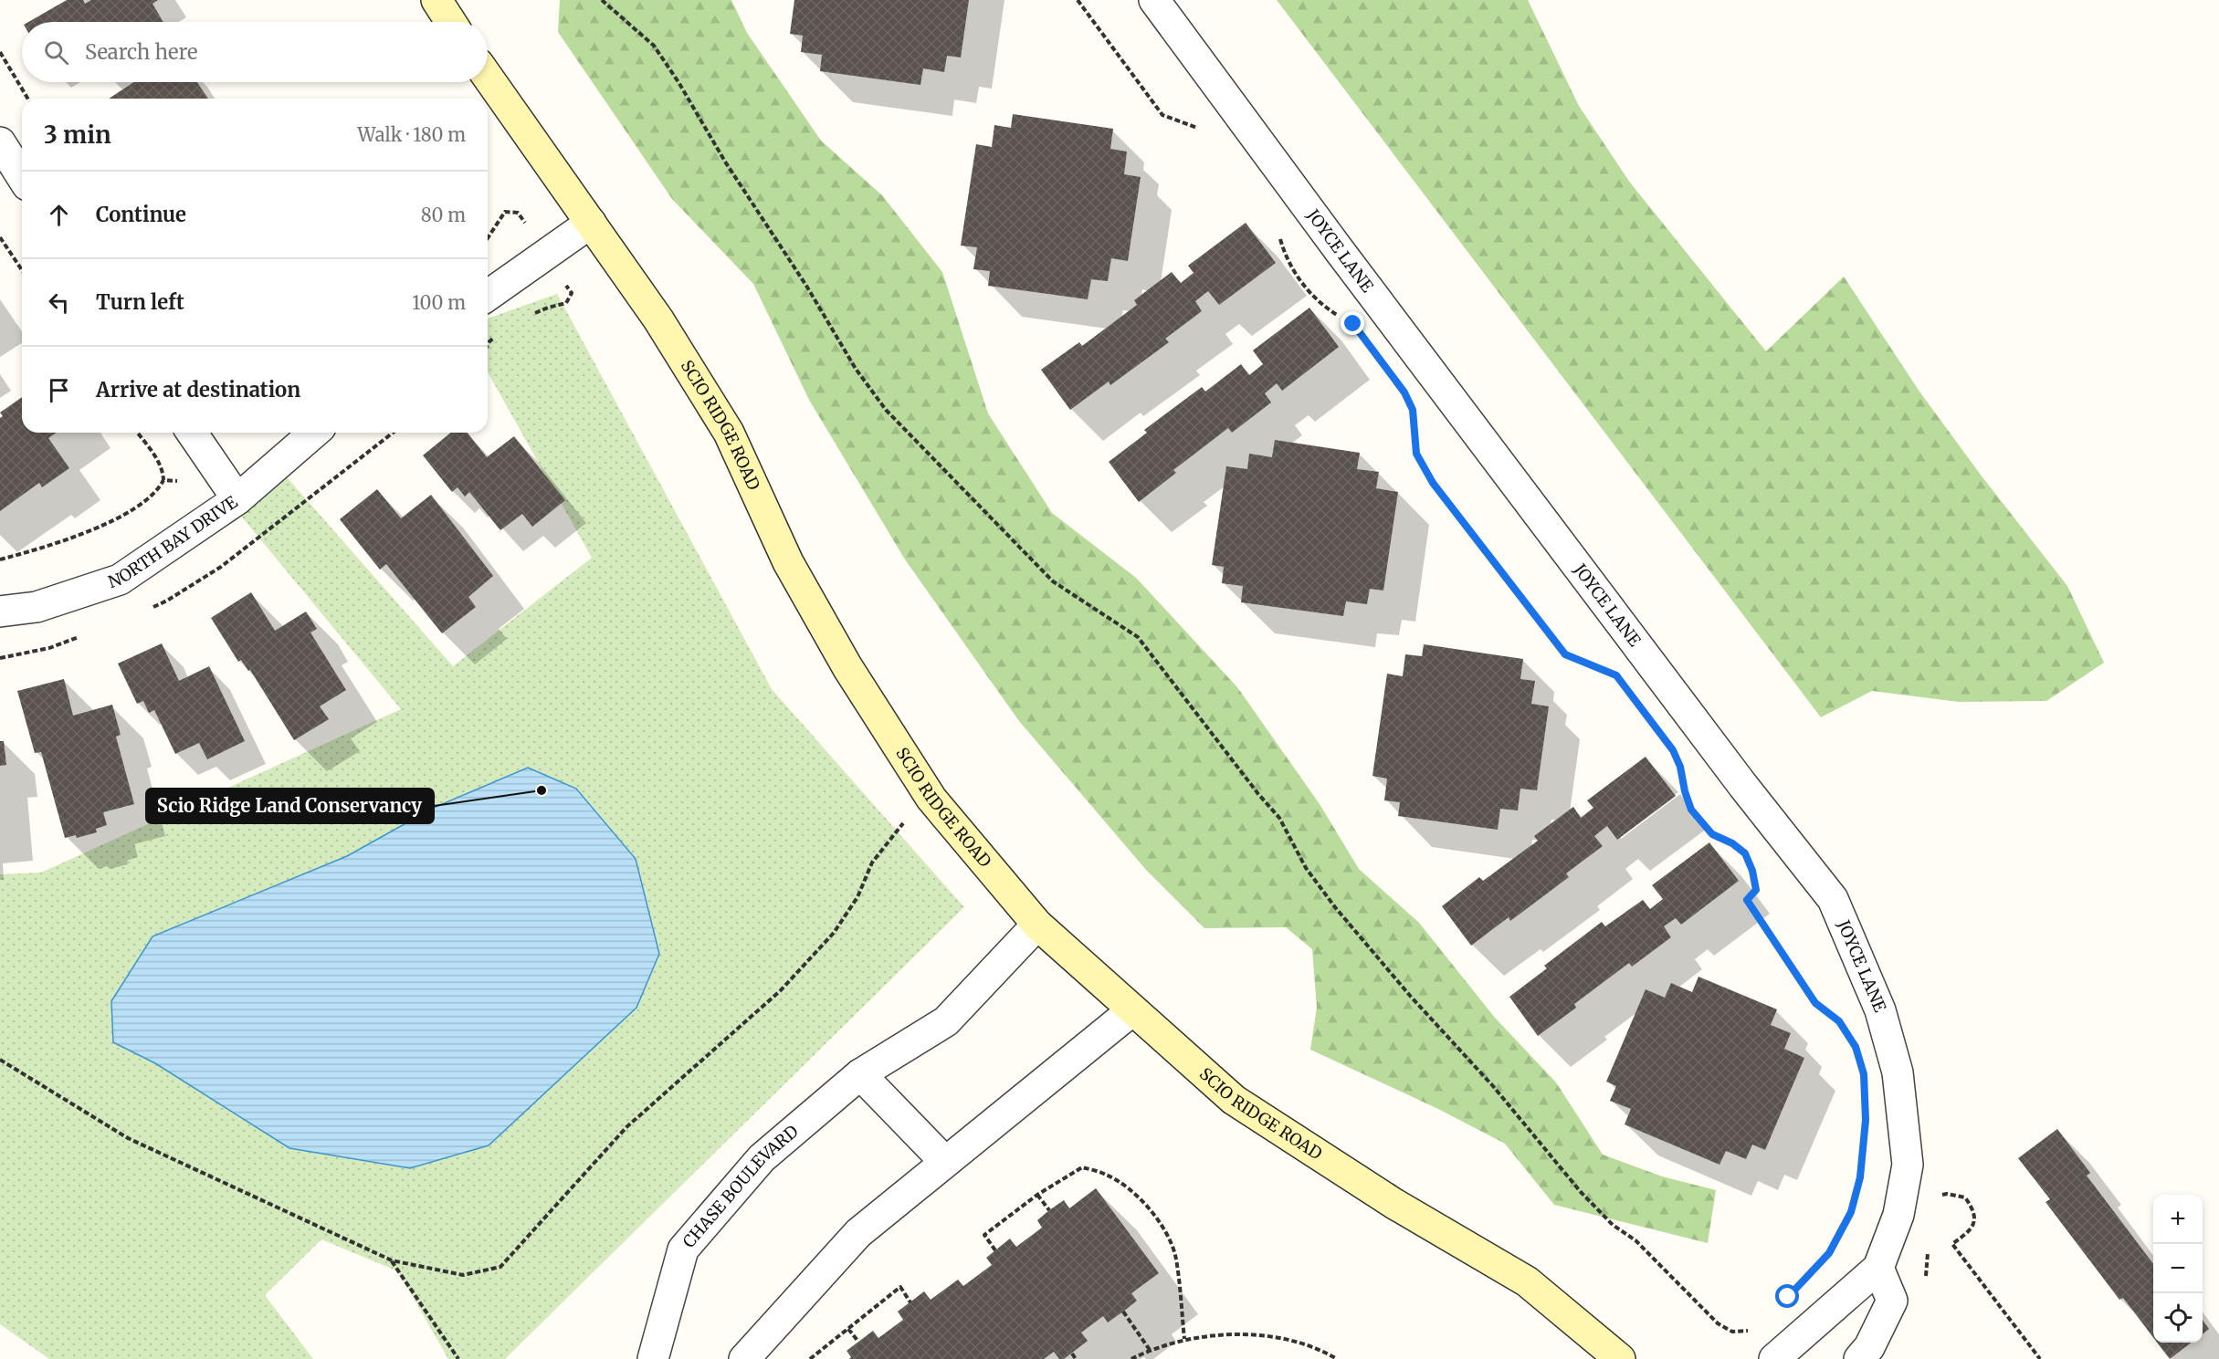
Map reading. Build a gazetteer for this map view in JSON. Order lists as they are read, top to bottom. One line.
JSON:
{"streets":{"street":["JOYCE LANE","SCIO RIDGE ROAD","NORTH BAY DRIVE","CHASE BOULEVARD"]},"crossings":[["SCIO RIDGE ROAD","CHASE BOULEVARD"]],"places":["Scio Ridge Land Conservancy"],"page":{"search":"Search here","heading":["3 min","Walk · 180 m"],"list":[["Continue","80 m"],["Turn left","100 m"],"Arrive at destination"],"map_buttons":["+","−"]}}
